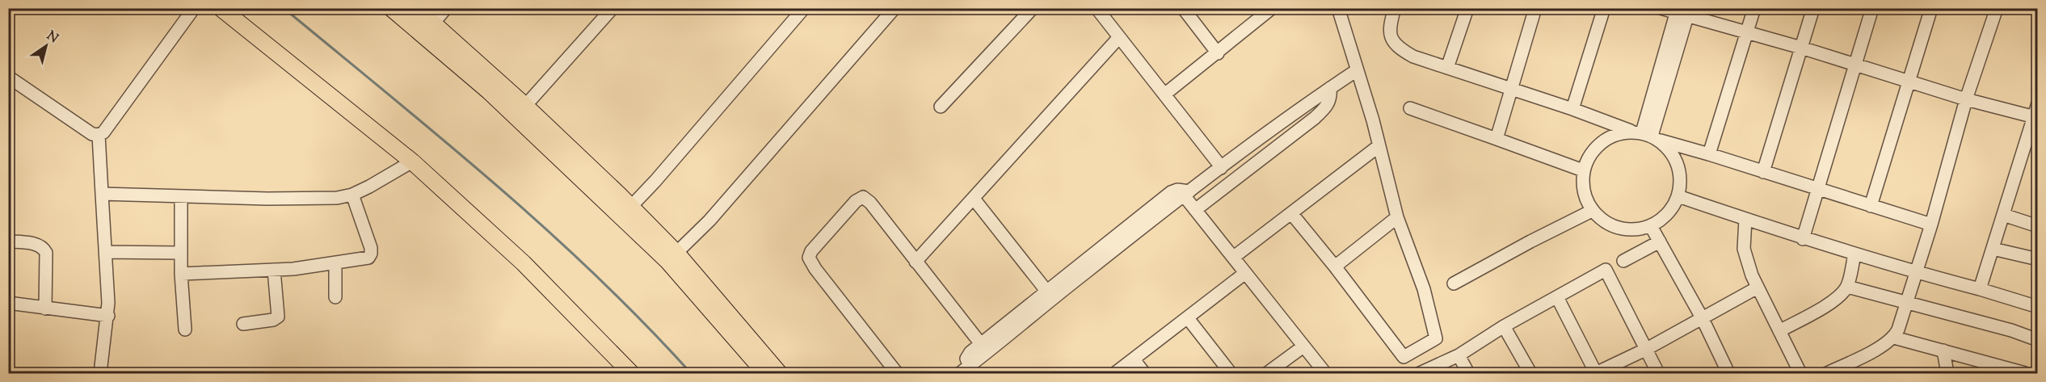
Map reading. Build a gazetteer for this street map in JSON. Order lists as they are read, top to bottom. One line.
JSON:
{"north":"top right"}
